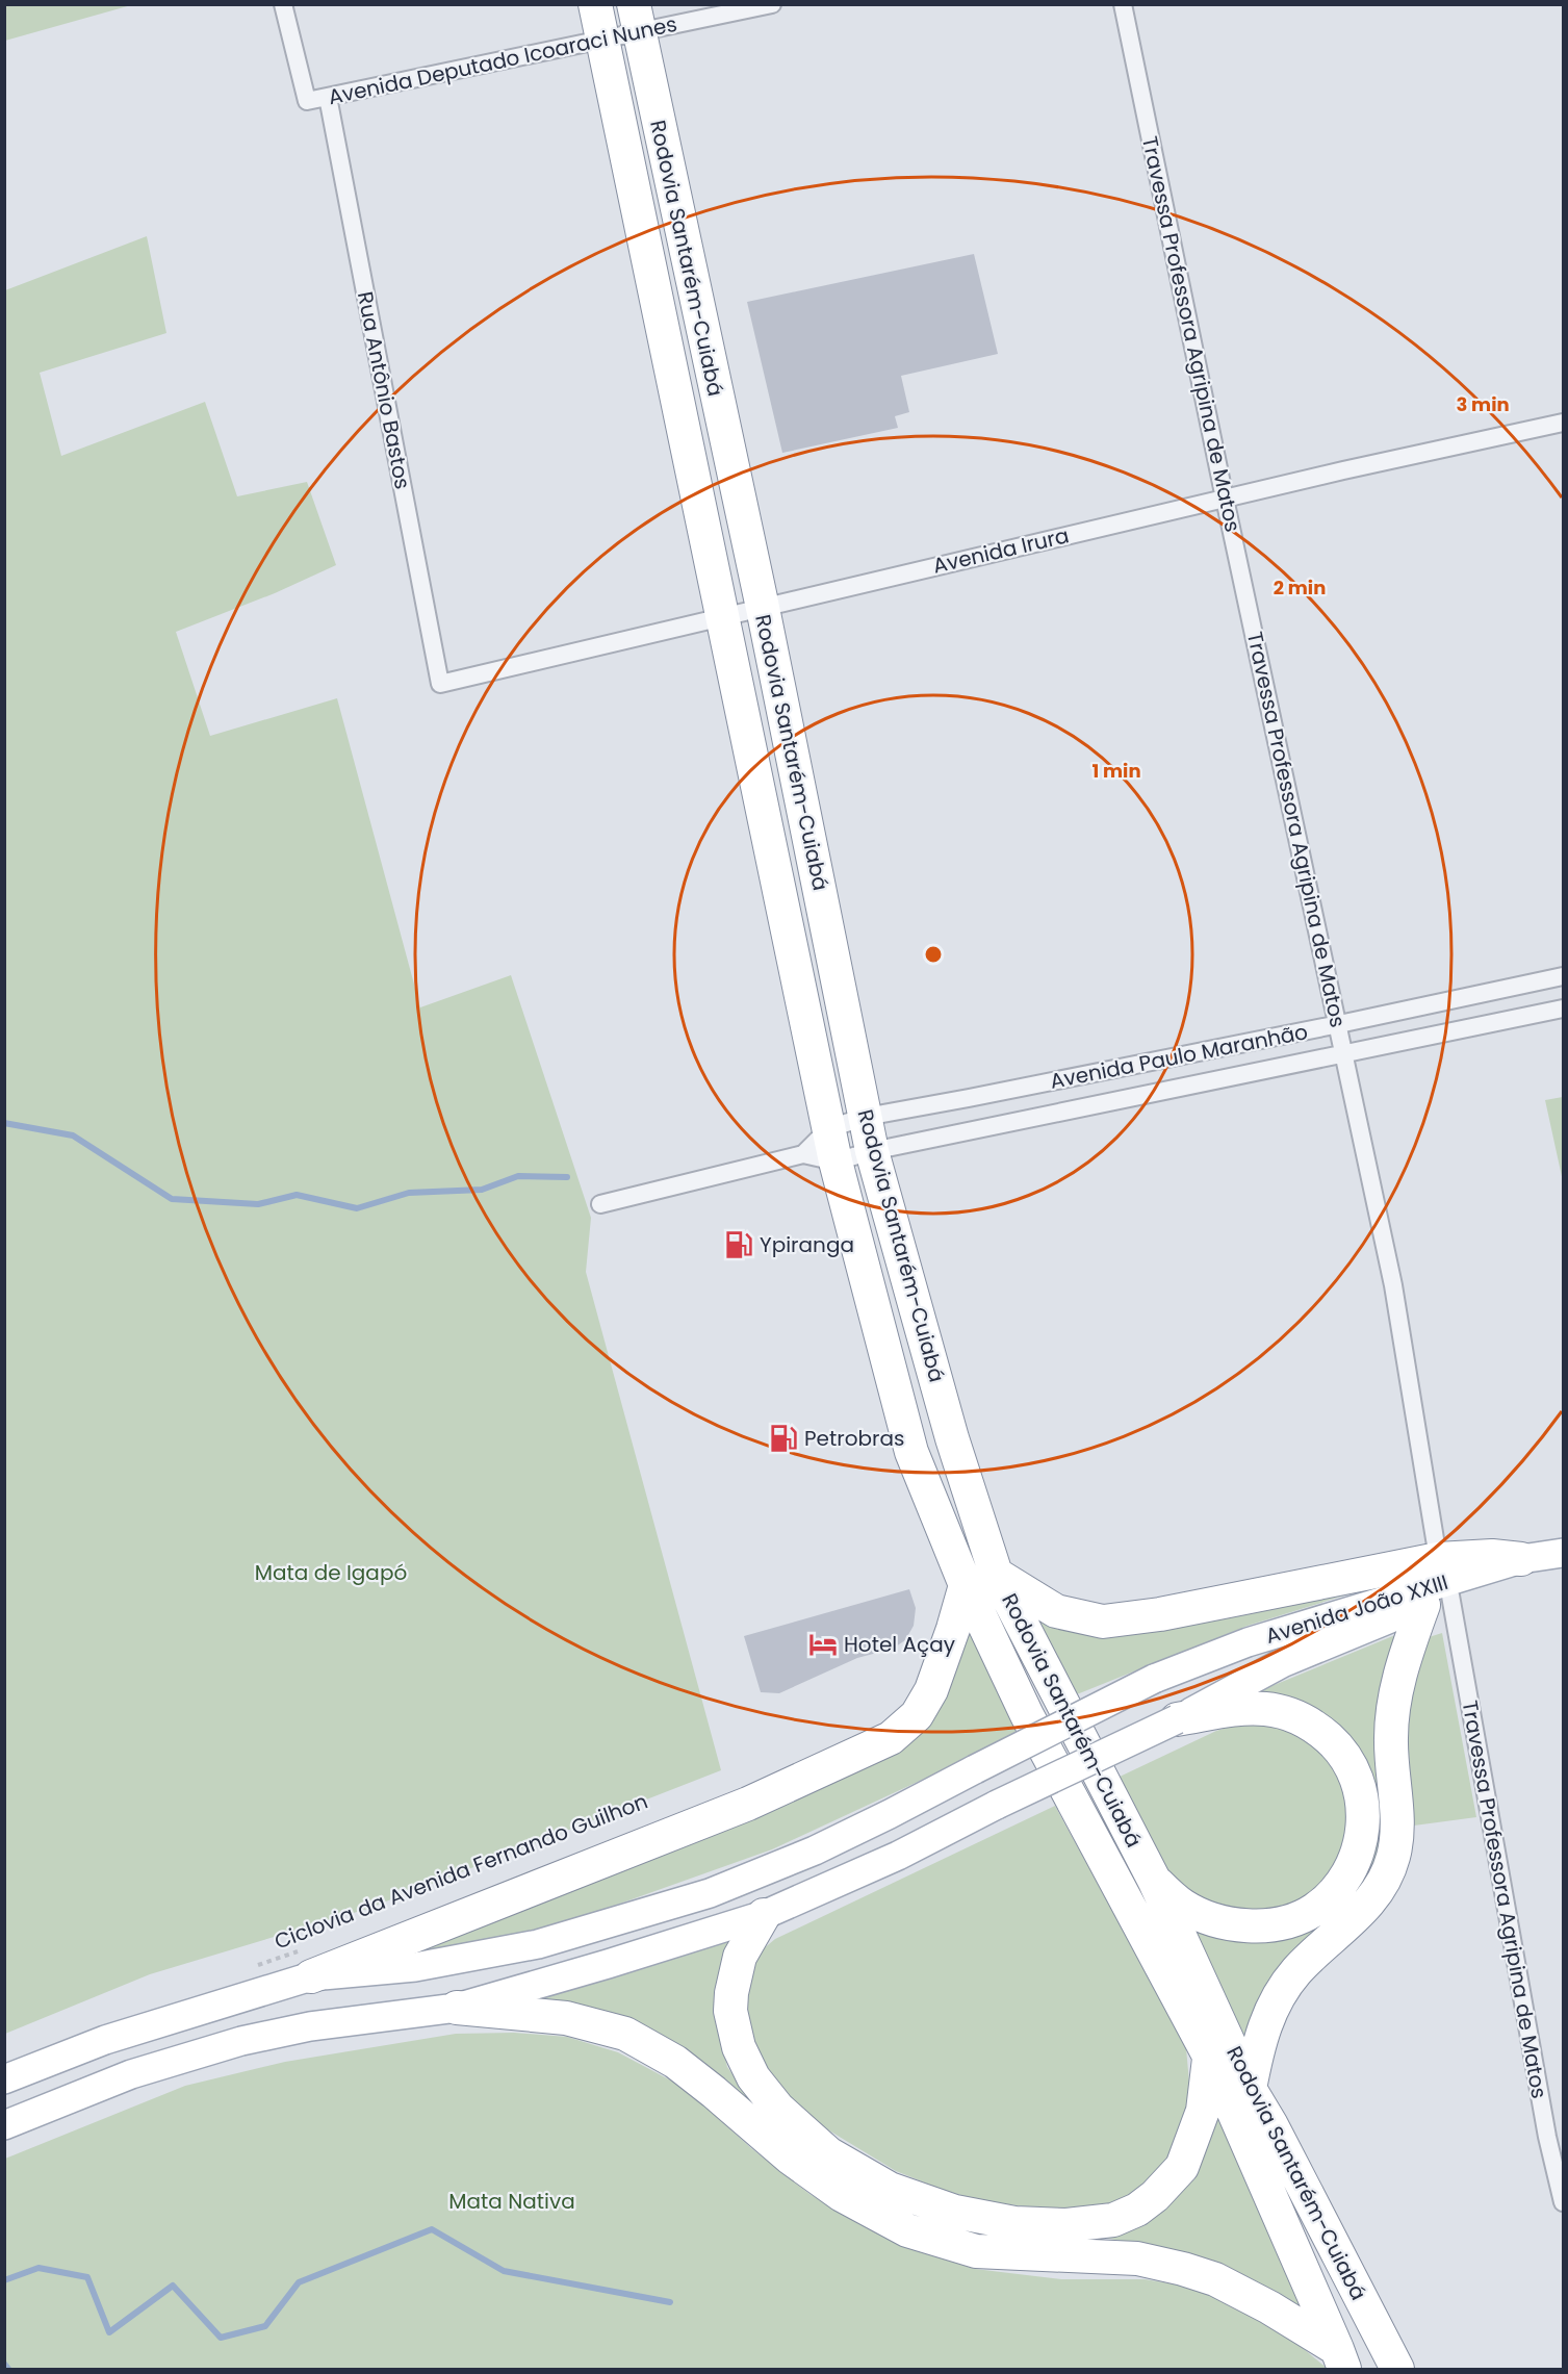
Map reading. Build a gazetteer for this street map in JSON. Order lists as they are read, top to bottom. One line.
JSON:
{"streets":{"highway":["Rodovia Santarém-Cuiabá"],"main road":["Avenida João XXIII"],"street":["Avenida Deputado Icoaraci Nunes","Travessa Professora Agripina de Matos","Rua Antônio Bastos","Avenida Irura","Avenida Paulo Maranhão"],"path":["Ciclovia da Avenida Fernando Guilhon"]},"crossings":[["Avenida Deputado Icoaraci Nunes","Rodovia Santarém-Cuiabá"],["Avenida Deputado Icoaraci Nunes","Rua Antônio Bastos"],["Rodovia Santarém-Cuiabá","Avenida Irura"],["Rodovia Santarém-Cuiabá","Avenida Paulo Maranhão"],["Travessa Professora Agripina de Matos","Avenida Irura"],["Travessa Professora Agripina de Matos","Avenida Paulo Maranhão"],["Travessa Professora Agripina de Matos","Avenida João XXIII"],["Rua Antônio Bastos","Avenida Irura"],["Avenida João XXIII","Ciclovia da Avenida Fernando Guilhon"]],"parks":["Mata de Igapó","Mata Nativa"],"places":{"fuel station":["Ypiranga","Petrobras"],"hotel":["Hotel Açay"]},"rings":["3 min","2 min","1 min"]}
